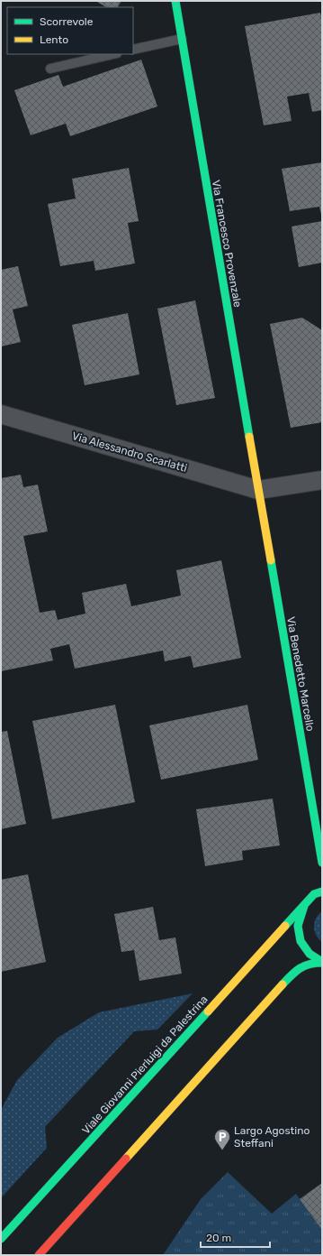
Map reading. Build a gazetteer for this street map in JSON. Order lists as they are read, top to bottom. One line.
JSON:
{"streets":{"street":["Via Francesco Provenzale","Via Alessandro Scarlatti","Via Benedetto Marcello","Viale Giovanni Pierluigi da Palestrina"]},"crossings":[["Via Francesco Provenzale","Via Alessandro Scarlatti"],["Via Francesco Provenzale","Via Benedetto Marcello"],["Via Alessandro Scarlatti","Via Benedetto Marcello"]],"places":{"parking":["Largo Agostino Steffani"]},"legend":["Scorrevole","Lento"],"scale_bar":"20 m"}
